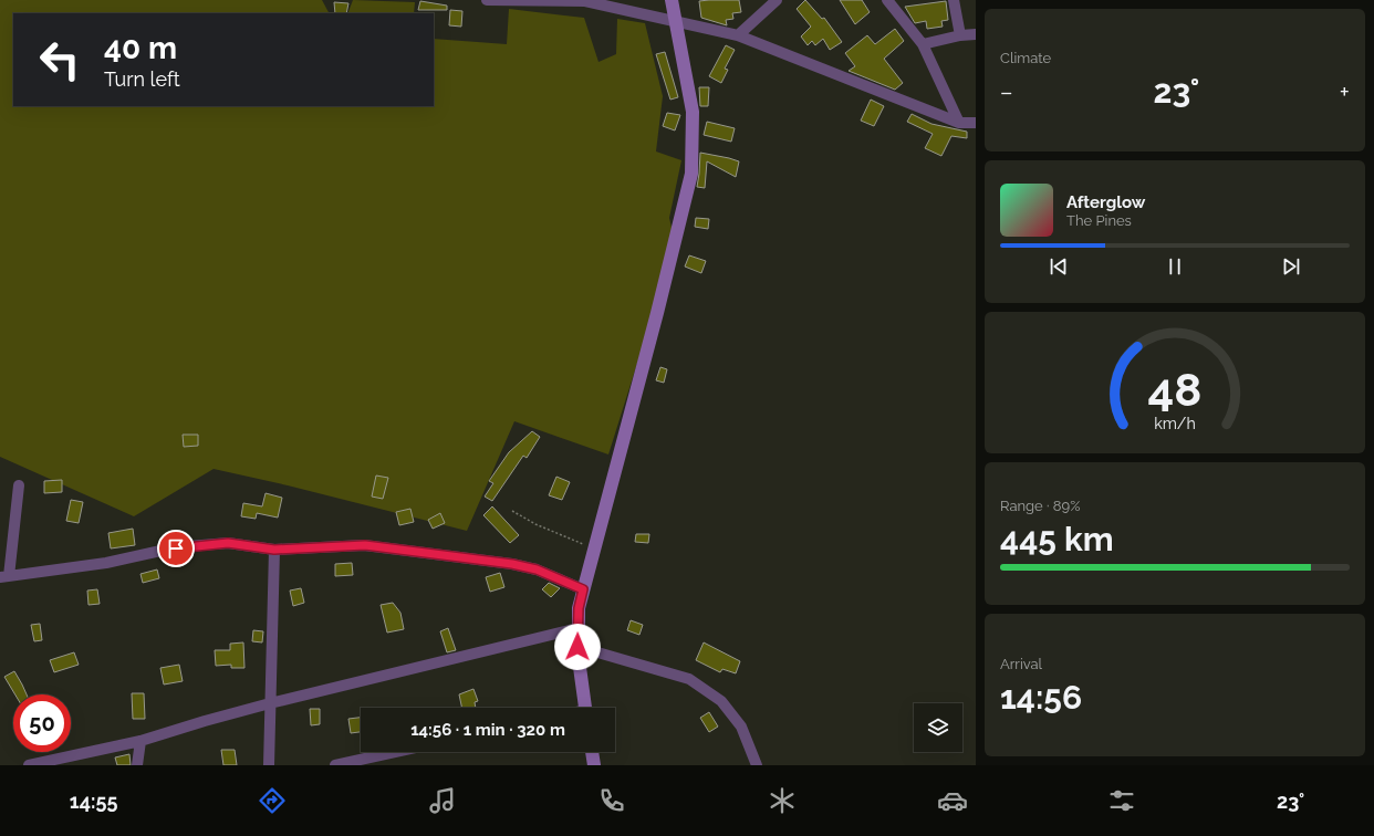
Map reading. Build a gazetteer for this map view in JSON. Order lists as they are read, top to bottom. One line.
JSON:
{"page":{"tile":["Climate",["Range · 89%","445 km"],["Arrival","14:56"]],"turn":["40 m","Turn left"],"heat":["−","23°","+"],"song":["Afterglow","The Pines"],"limit":"50","trip":"14:56 · 1 min · 320 m","tabs":["14:55","23°"],"gauge":["48","km/h"]}}
